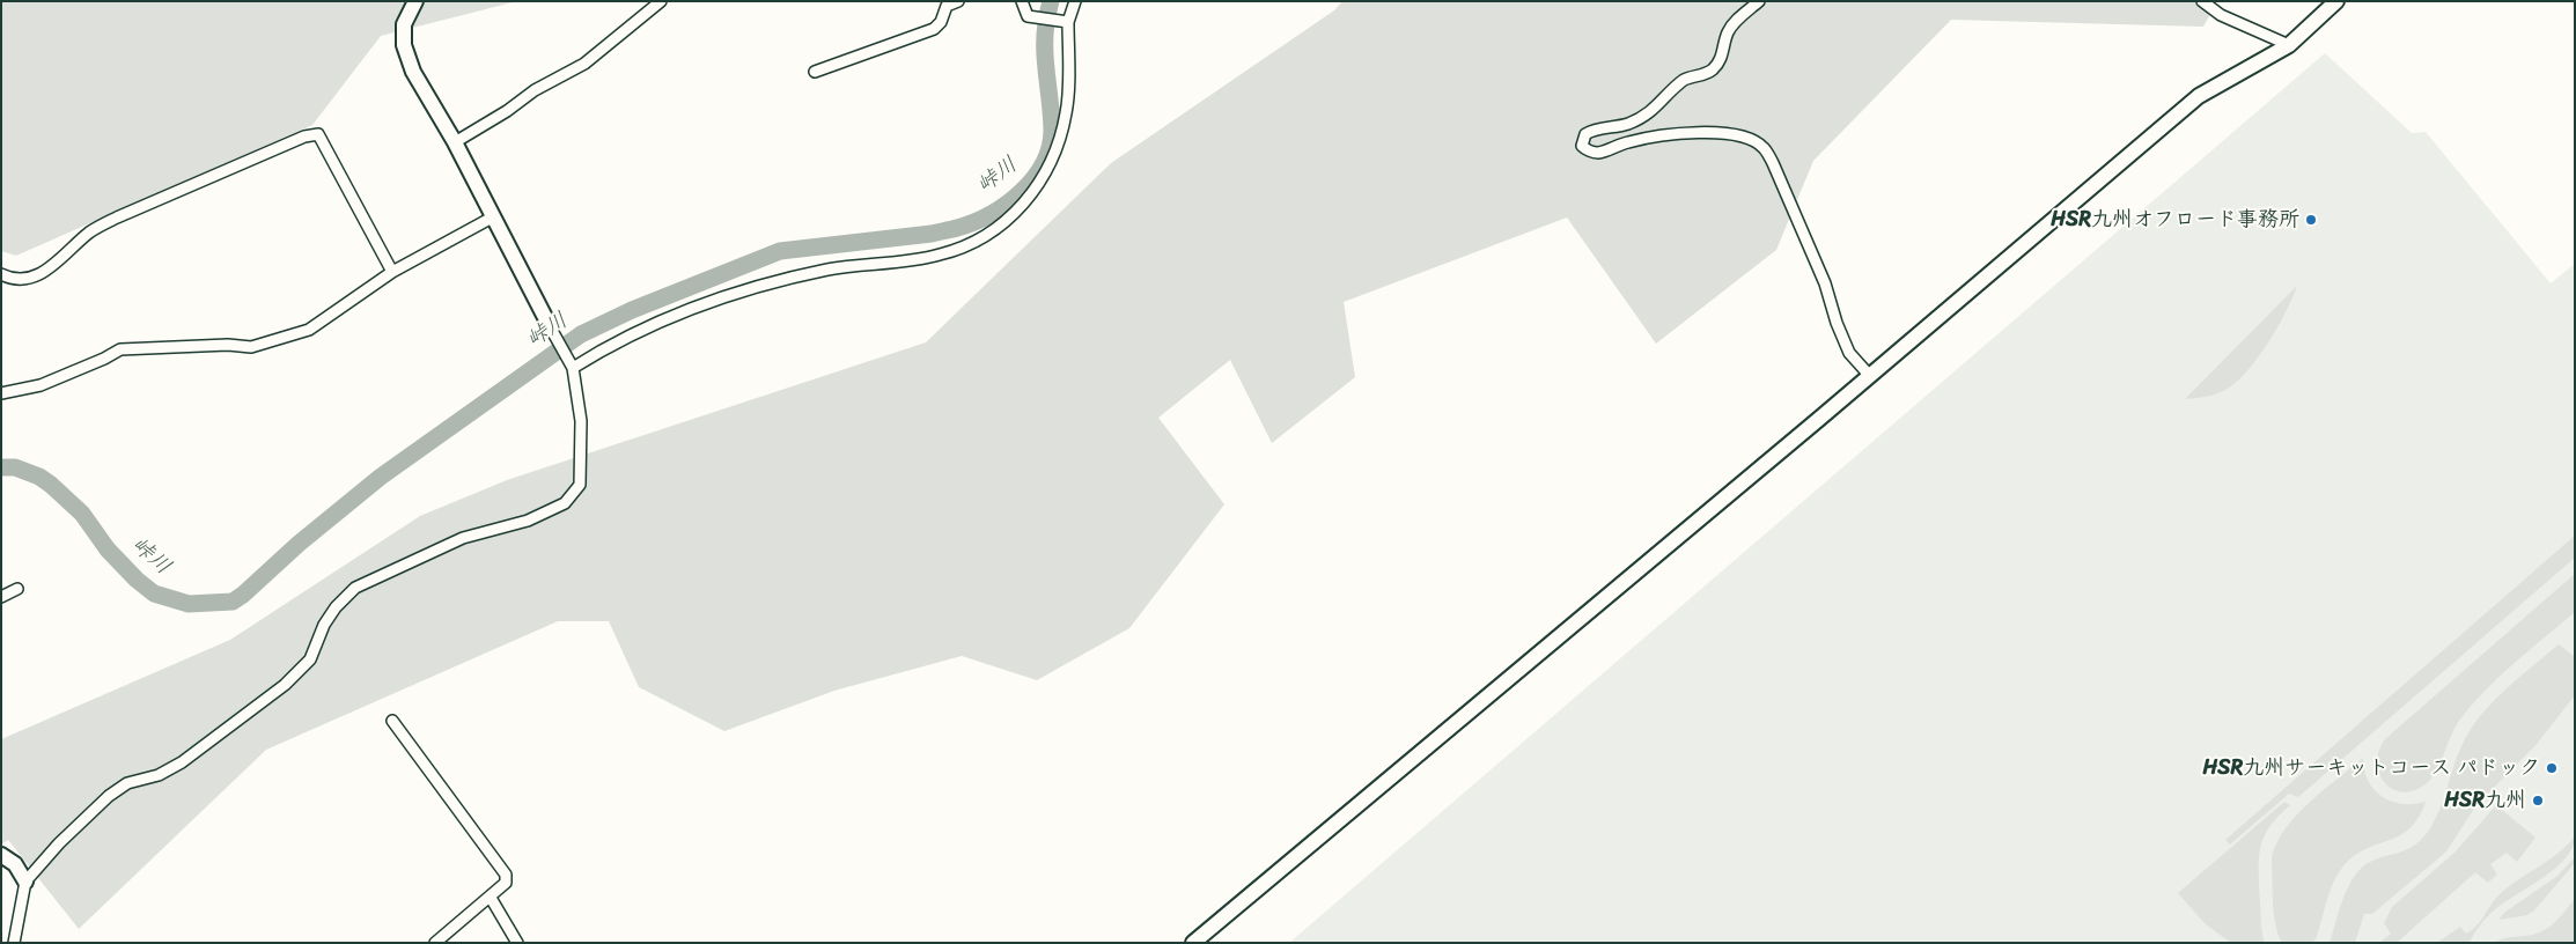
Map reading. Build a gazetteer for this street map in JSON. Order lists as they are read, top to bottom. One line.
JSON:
{"water":["峠川"],"places":["HSR九州オフロード事務所","HSR九州サーキットコース パドック","HSR九州"]}
